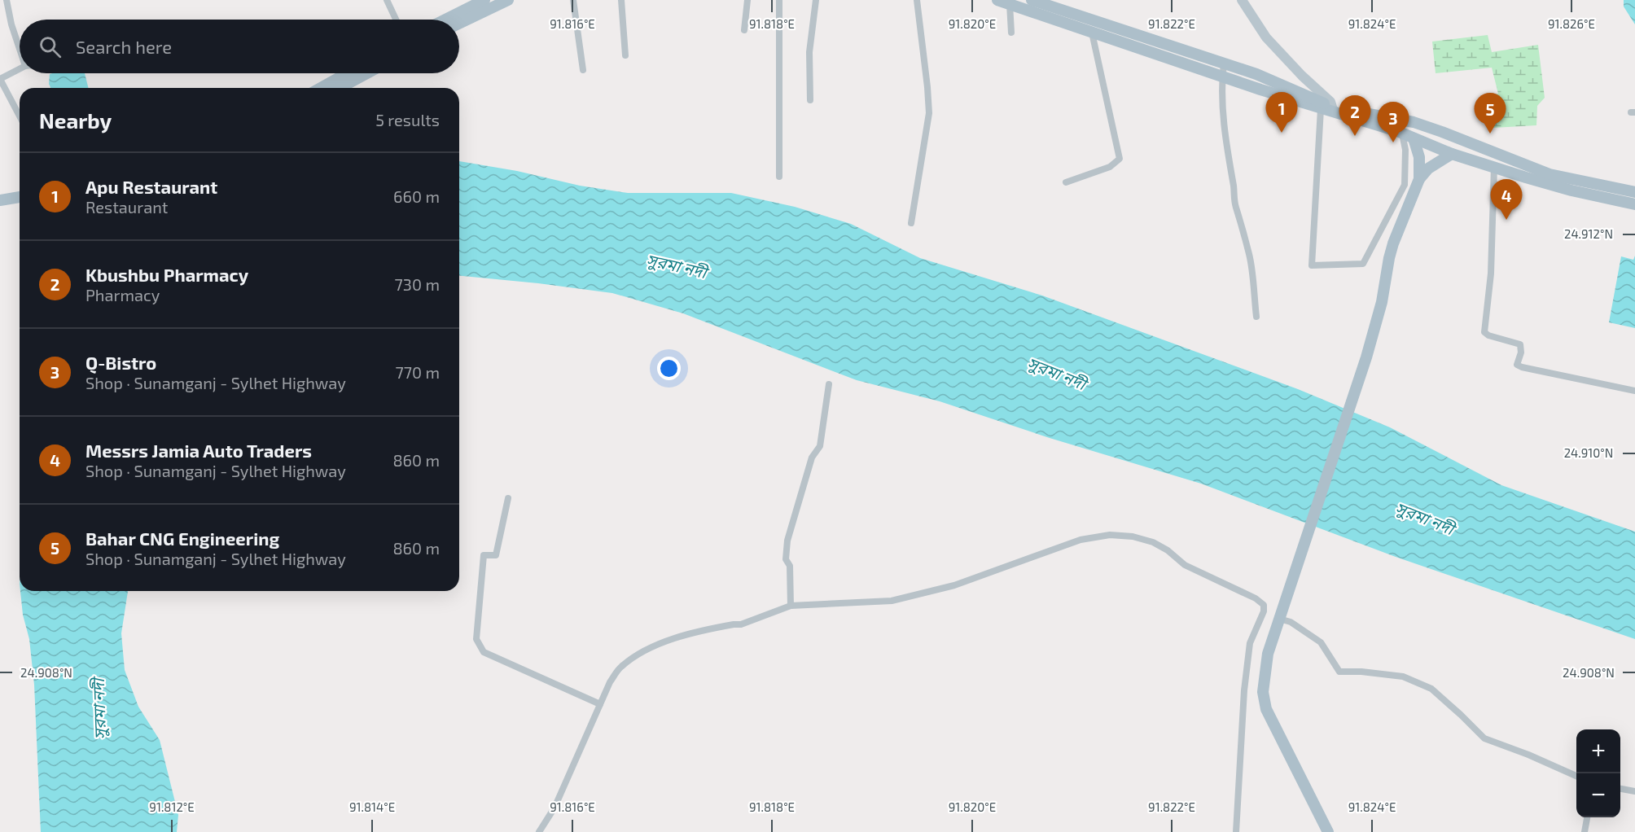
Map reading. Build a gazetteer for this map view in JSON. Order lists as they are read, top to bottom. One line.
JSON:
{"water":["সুরমা নদী"],"page":{"search":"Search here","heading":["Nearby","5 results"],"pins":["1","5","2","3","4"],"list":[{"mark":"1","name":"Apu Restaurant","note":"Restaurant","value":"660 m"},{"mark":"2","name":"Kbushbu Pharmacy","note":"Pharmacy","value":"730 m"},{"mark":"3","name":"Q-Bistro","note":"Shop · Sunamganj - Sylhet Highway","value":"770 m"},{"mark":"4","name":"Messrs Jamia Auto Traders","note":"Shop · Sunamganj - Sylhet Highway","value":"860 m"},{"mark":"5","name":"Bahar CNG Engineering","note":"Shop · Sunamganj - Sylhet Highway","value":"860 m"}],"map_buttons":["+","−"]},"coordinates":["91.816°E","91.818°E","91.820°E","91.822°E","91.824°E","91.826°E","24.912°N","24.910°N","24.908°N","91.812°E","91.814°E"]}
